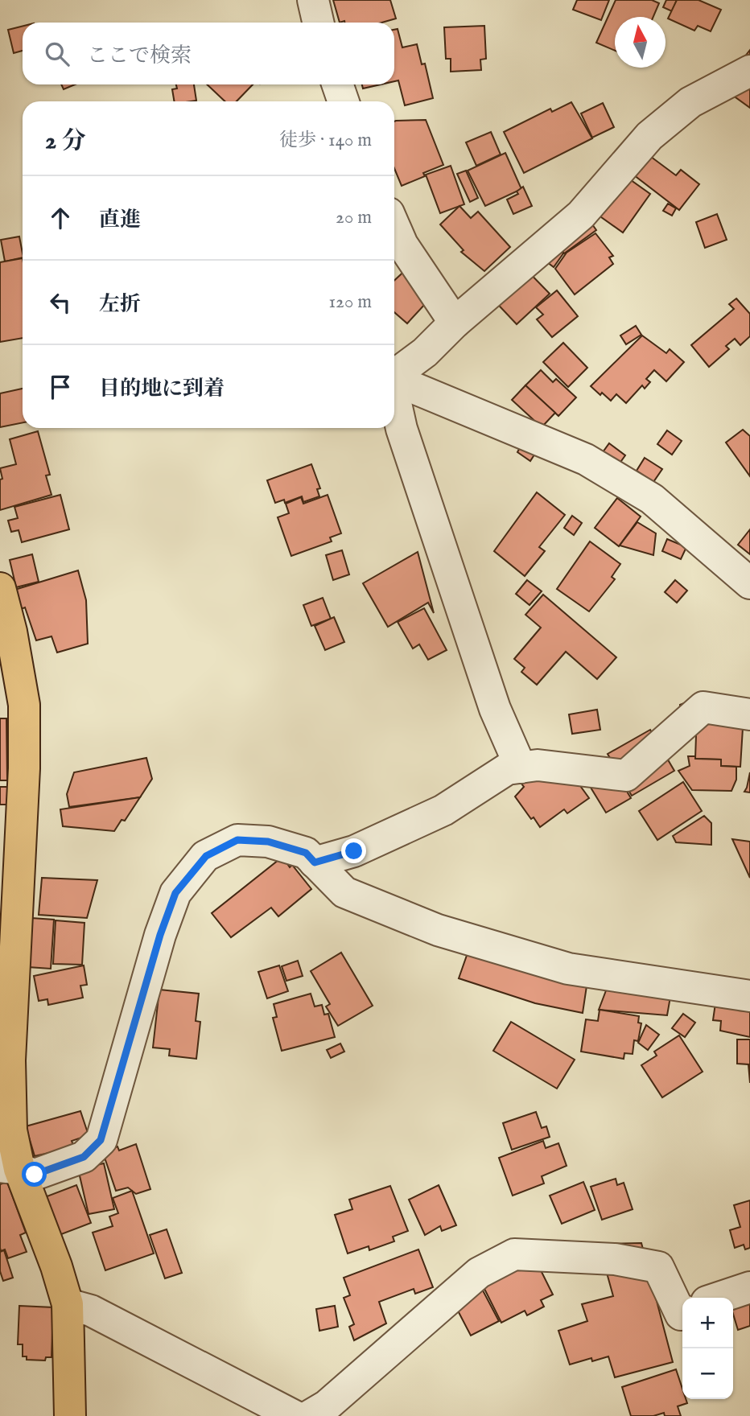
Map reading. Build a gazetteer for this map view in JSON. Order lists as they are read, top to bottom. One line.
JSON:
{"north":"top","page":{"search":"ここで検索","heading":["2 分","徒歩 · 140 m"],"list":[["直進","20 m"],["左折","120 m"],"目的地に到着"],"map_buttons":["+","−"]}}
